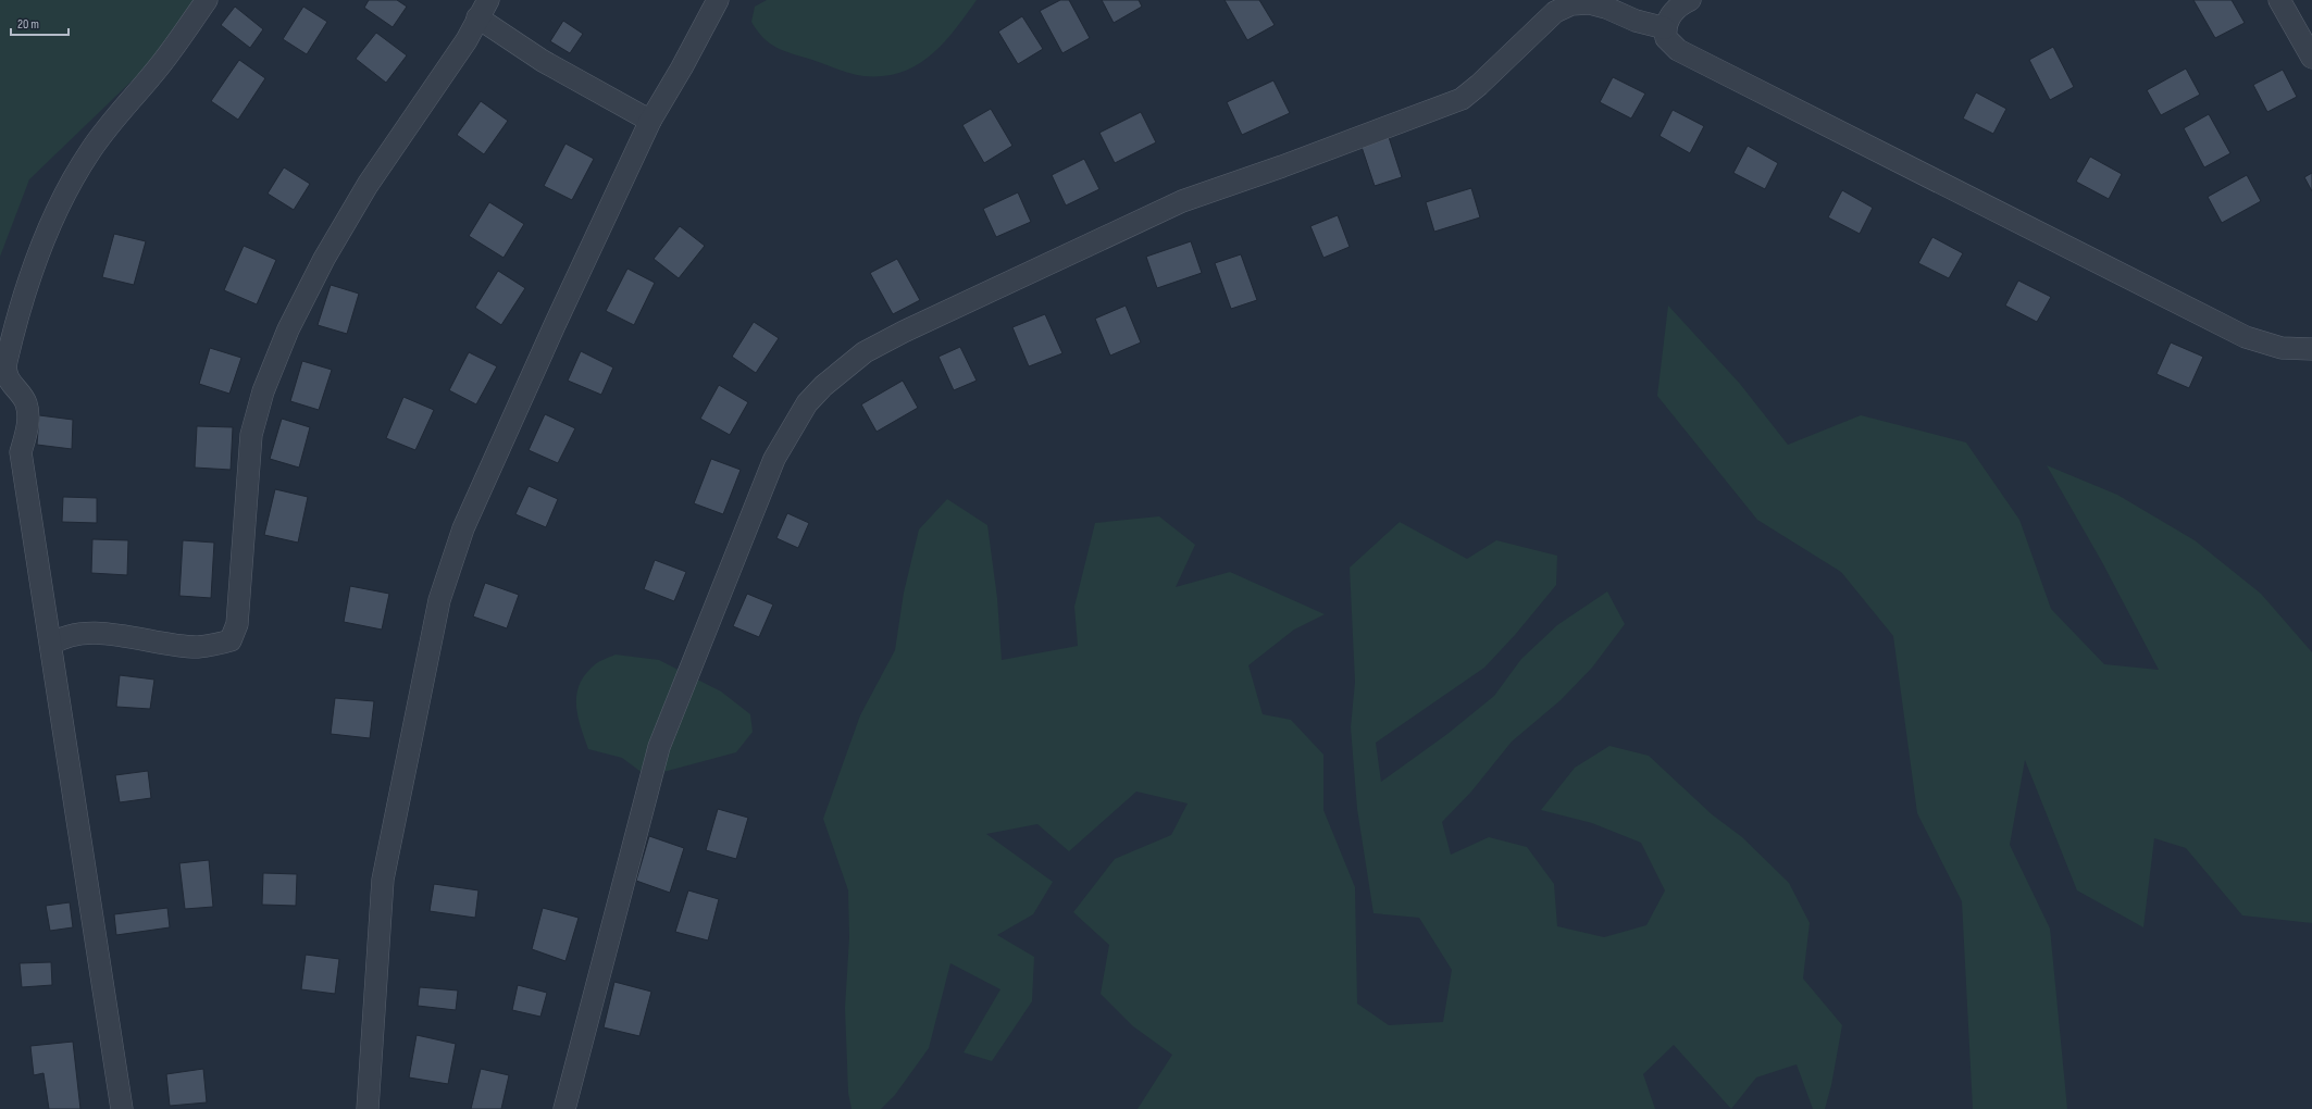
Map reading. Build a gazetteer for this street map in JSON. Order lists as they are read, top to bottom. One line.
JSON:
{"scale_bar":"20 m"}
